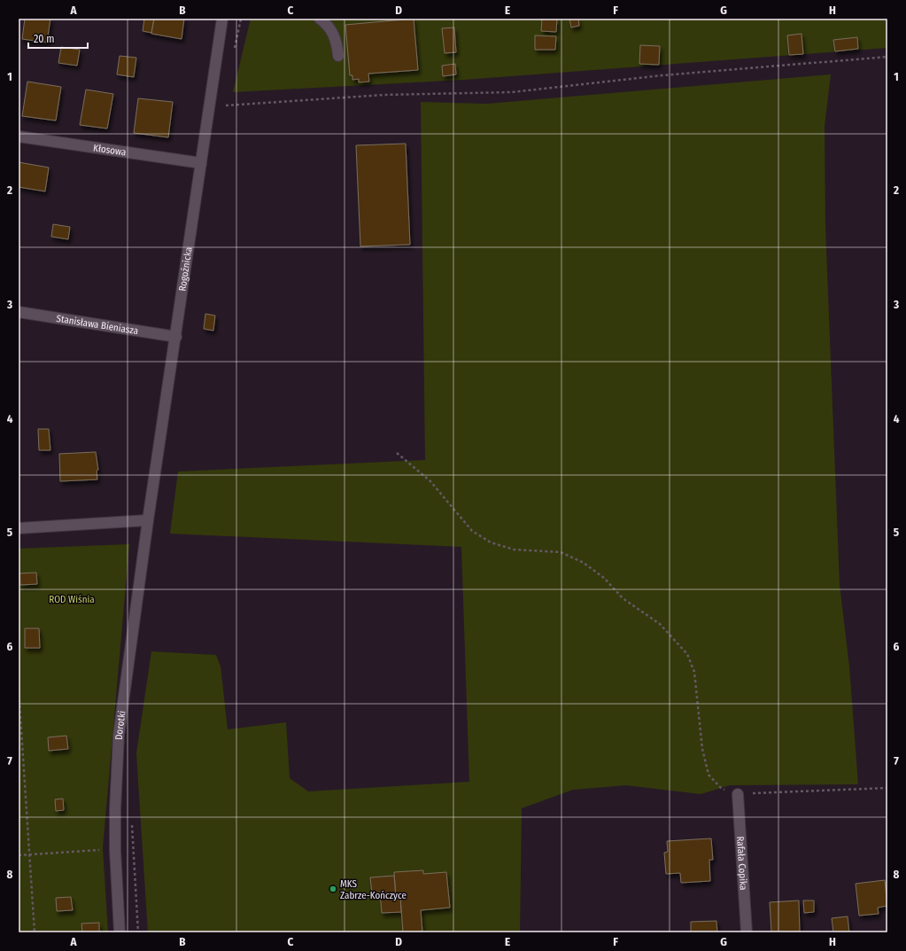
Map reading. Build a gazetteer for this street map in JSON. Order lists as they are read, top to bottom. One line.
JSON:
{"streets":{"street":["Kłosowa","Rogoźnicka","Stanisława Bieniasza","Dorotki","Rafała Copika"]},"crossings":[["Kłosowa","Rogoźnicka"],["Rogoźnicka","Stanisława Bieniasza"],["Rogoźnicka","Dorotki"]],"parks":["ROD Wiśnia"],"places":["MKS Zabrze-Kończyce"],"scale_bar":"20 m","grid":{"columns":["A","B","C","D","E","F","G","H"],"rows":["1","2","3","4","5","6","7","8"]}}
